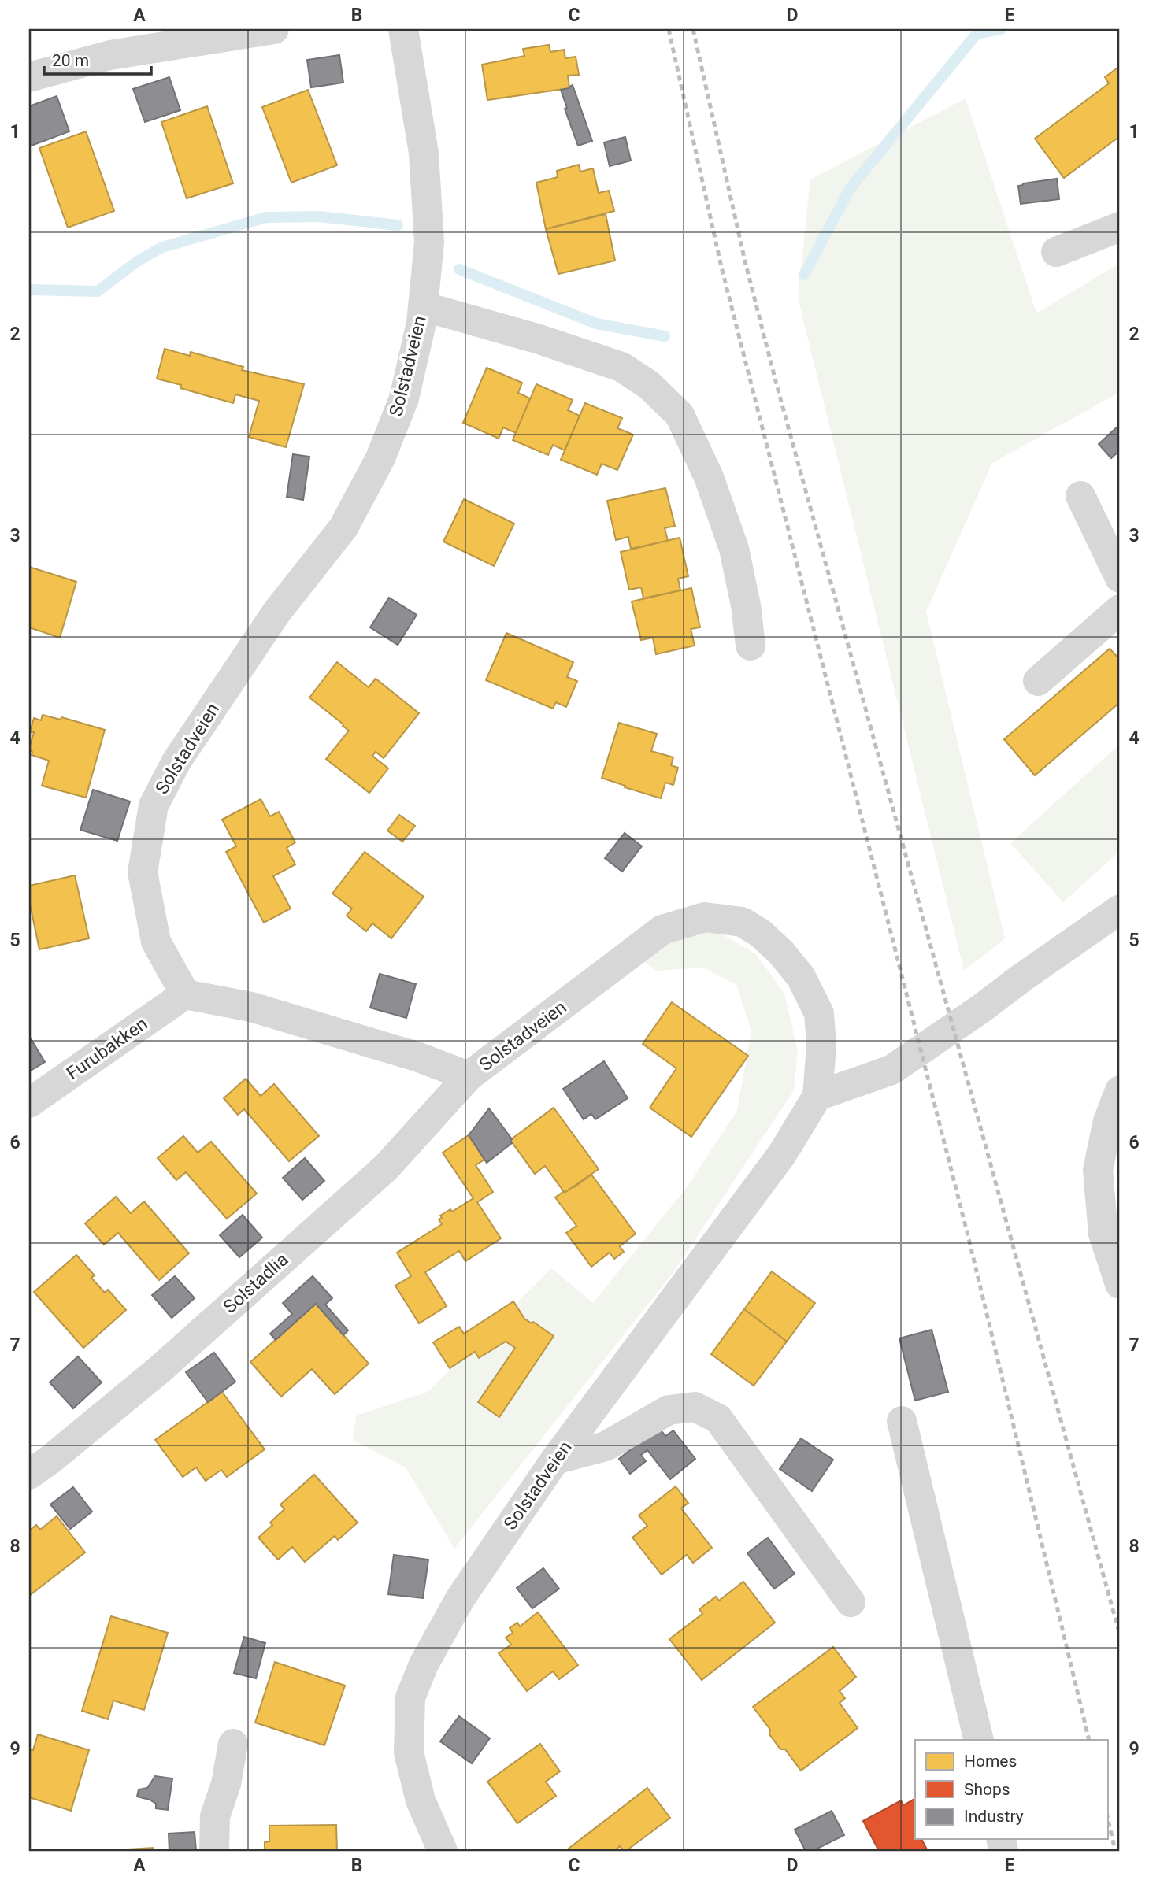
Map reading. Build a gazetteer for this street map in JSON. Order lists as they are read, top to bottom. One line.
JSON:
{"streets":{"street":["Solstadveien","Furubakken","Solstadlia"]},"crossings":[["Solstadveien","Furubakken"],["Solstadveien","Solstadlia"]],"legend":["Homes","Shops","Industry"],"scale_bar":"20 m","grid":{"columns":["A","B","C","D","E"],"rows":["1","2","3","4","5","6","7","8","9"]}}
